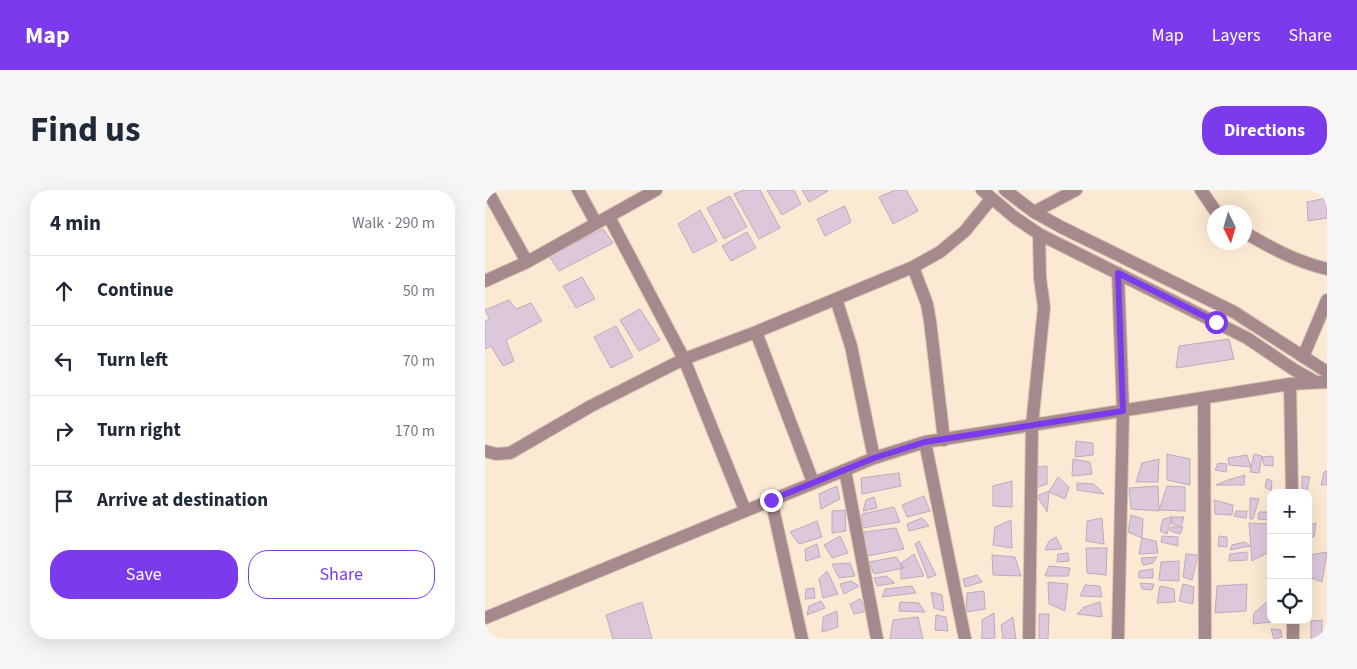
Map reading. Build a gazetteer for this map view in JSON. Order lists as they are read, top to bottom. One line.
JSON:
{"north":"bottom","page":{"header":"Map","nav":["Map","Layers","Share"],"title":"Find us","buttons":["Directions",["Save","Share"]],"heading":["4 min","Walk · 290 m"],"list":[["Continue","50 m"],["Turn left","70 m"],["Turn right","170 m"],"Arrive at destination"],"map_buttons":["+","−"]}}
